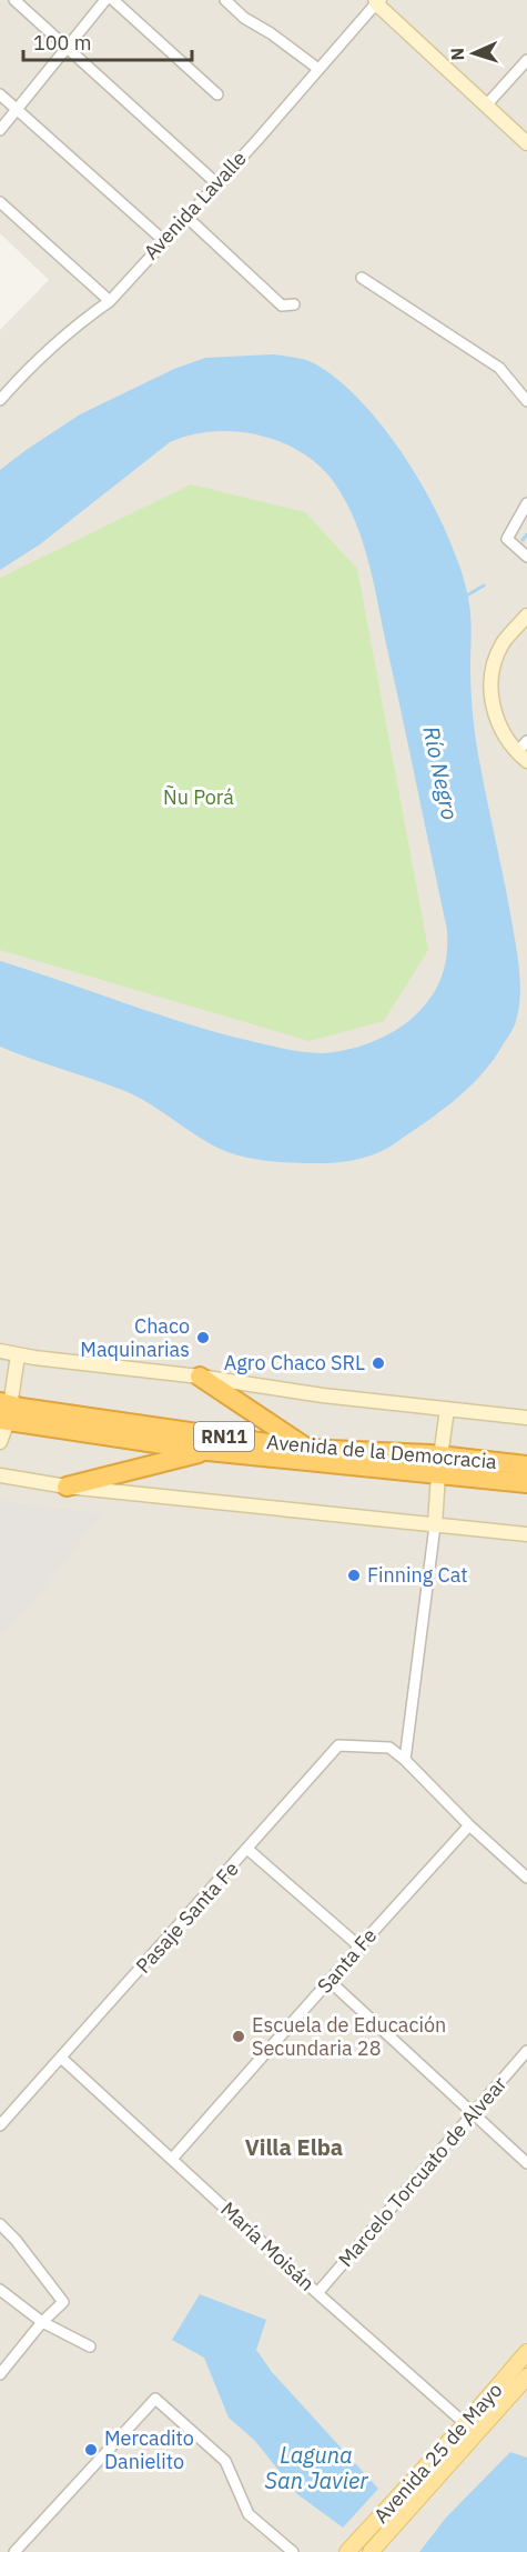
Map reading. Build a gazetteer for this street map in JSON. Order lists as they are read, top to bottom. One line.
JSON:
{"streets":{"highway":["RN11","Avenida de la Democracia"],"main road":["Avenida 25 de Mayo"],"street":["Avenida Lavalle","Pasaje Santa Fe","Santa Fe","Marcelo Torcuato de Alvear","María Moisán"]},"crossings":[["Pasaje Santa Fe","María Moisán"],["Santa Fe","María Moisán"],["Marcelo Torcuato de Alvear","María Moisán"],["María Moisán","Avenida 25 de Mayo"]],"districts":["Villa Elba"],"water":["Río Negro","Laguna San Javier"],"parks":["Ñu Porá"],"places":["Chaco Maquinarias","Agro Chaco SRL","Finning Cat","Escuela de Educación Secundaria 28","Mercadito Danielito"],"scale_bar":"100 m","north":"left"}
